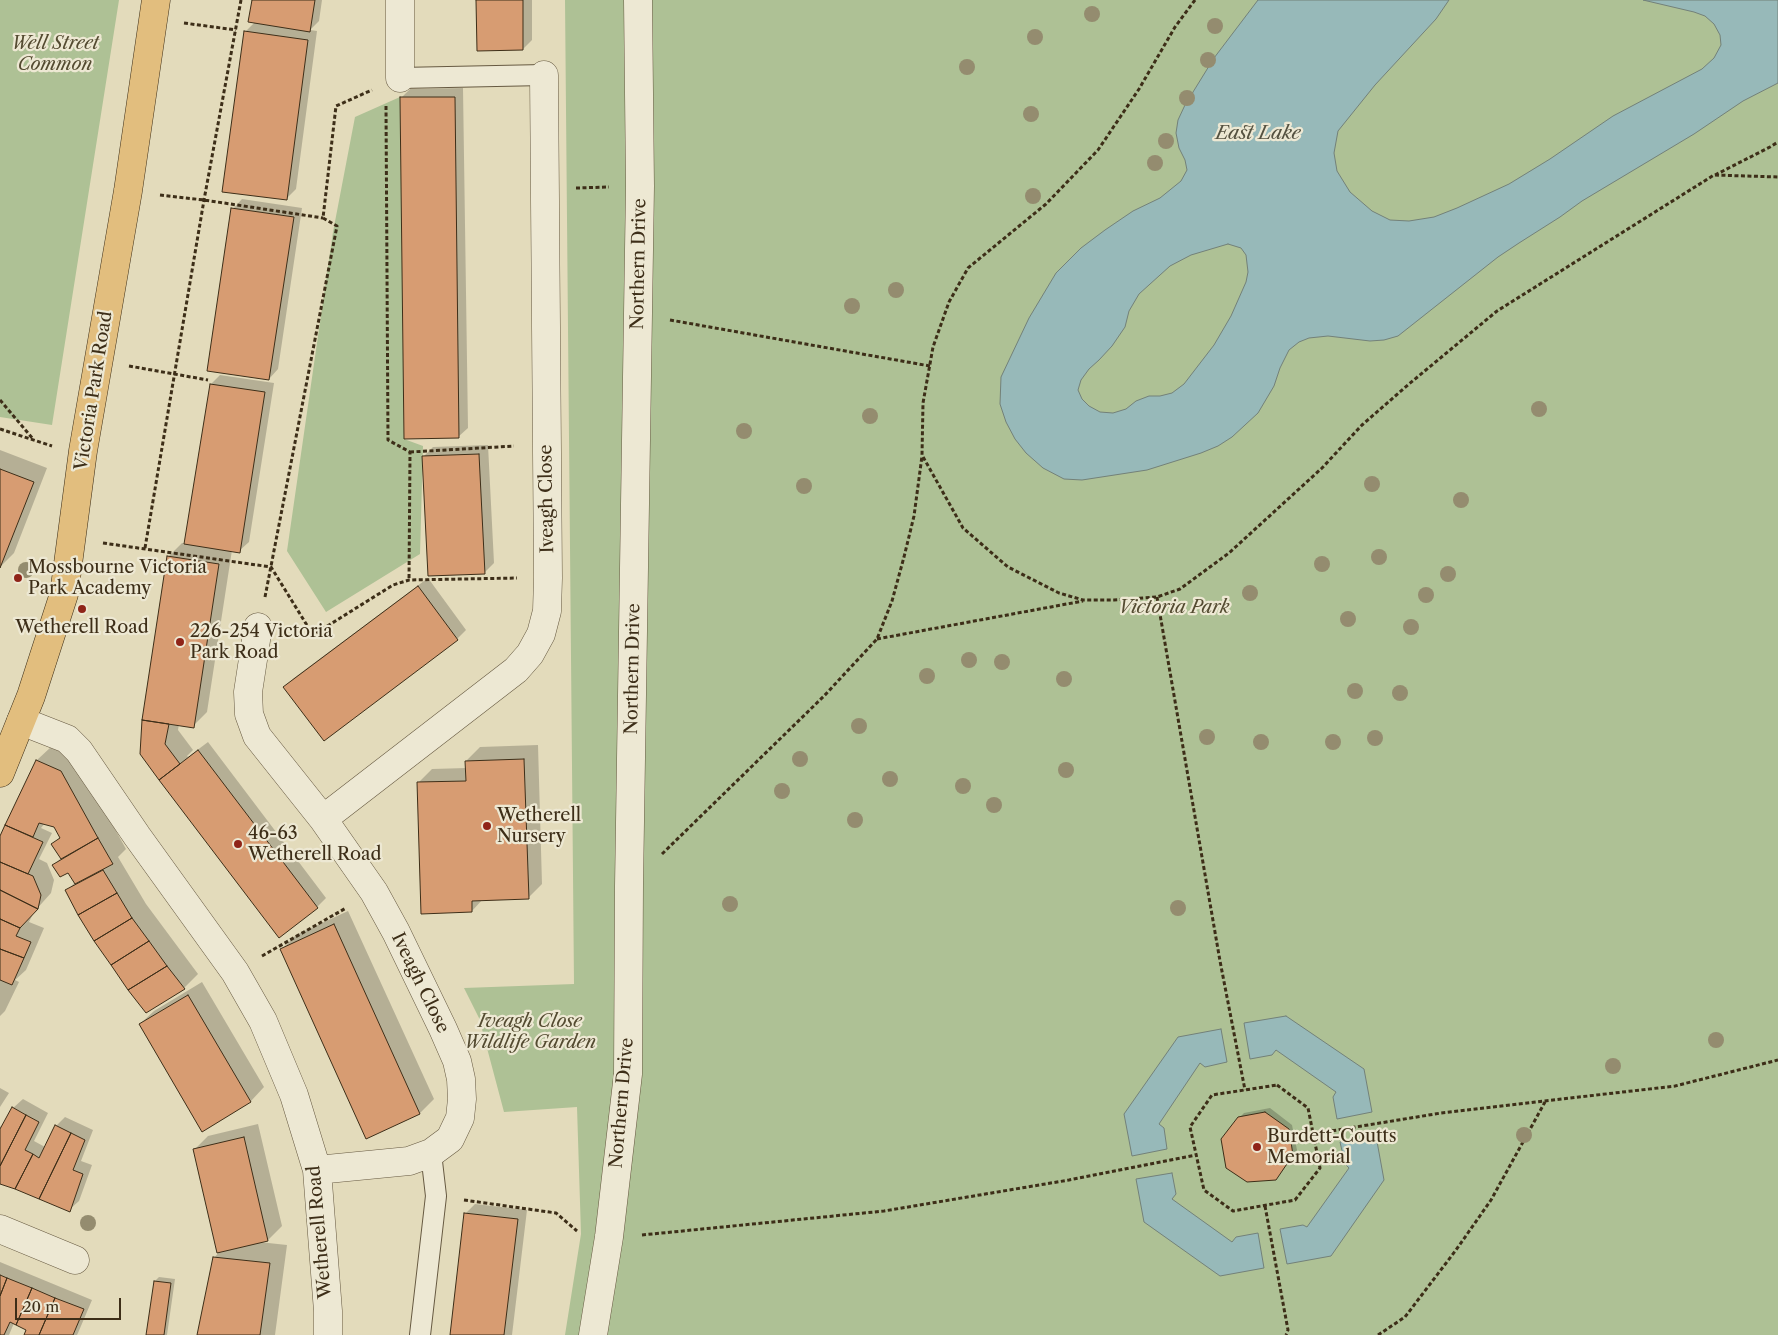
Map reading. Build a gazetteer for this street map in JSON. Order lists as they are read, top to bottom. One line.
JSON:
{"streets":{"main road":["Victoria Park Road"],"street":["Northern Drive","Iveagh Close","Wetherell Road"]},"crossings":[["Victoria Park Road","Wetherell Road"],["Iveagh Close","Wetherell Road"]],"water":["East Lake"],"parks":["Well Street Common","Victoria Park","Iveagh Close Wildlife Garden"],"places":["Mossbourne Victoria Park Academy","Wetherell Road","226-254 Victoria Park Road","Wetherell Nursery","46-63 Wetherell Road","Burdett-Coutts Memorial"],"scale_bar":"20 m"}
